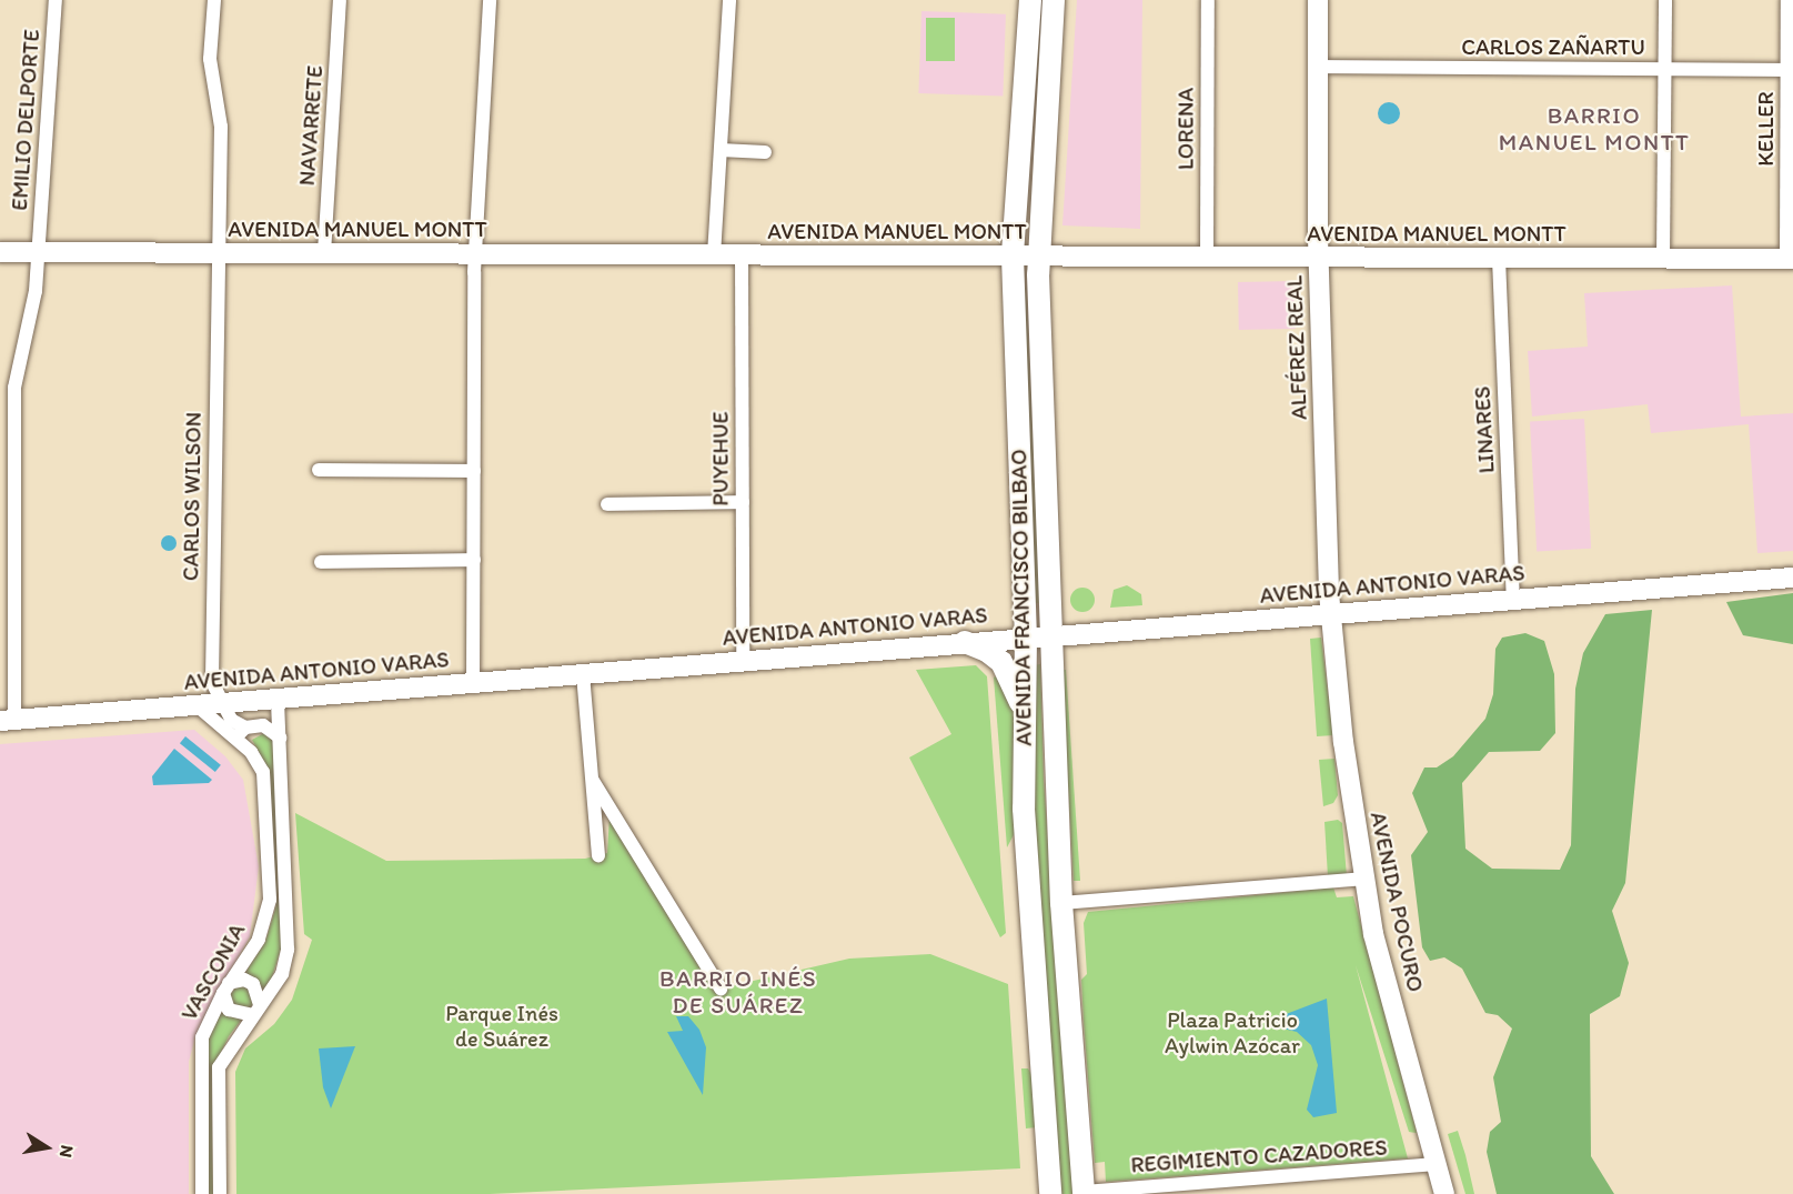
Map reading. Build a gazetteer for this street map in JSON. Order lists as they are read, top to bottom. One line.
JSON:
{"streets":{"main road":["AVENIDA MANUEL MONTT","ALFÉREZ REAL","AVENIDA ANTONIO VARAS","AVENIDA FRANCISCO BILBAO","AVENIDA POCURO"],"street":["CARLOS ZAÑARTU","EMILIO DELPORTE","NAVARRETE","LORENA","KELLER","LINARES","PUYEHUE","CARLOS WILSON","VASCONIA","REGIMIENTO CAZADORES"]},"crossings":[["CARLOS ZAÑARTU","KELLER"],["CARLOS ZAÑARTU","ALFÉREZ REAL"],["EMILIO DELPORTE","AVENIDA MANUEL MONTT"],["EMILIO DELPORTE","AVENIDA ANTONIO VARAS"],["NAVARRETE","AVENIDA MANUEL MONTT"],["LORENA","AVENIDA MANUEL MONTT"],["KELLER","AVENIDA MANUEL MONTT"],["AVENIDA MANUEL MONTT","ALFÉREZ REAL"],["AVENIDA MANUEL MONTT","LINARES"],["AVENIDA MANUEL MONTT","PUYEHUE"],["AVENIDA MANUEL MONTT","CARLOS WILSON"],["AVENIDA MANUEL MONTT","AVENIDA FRANCISCO BILBAO"],["ALFÉREZ REAL","AVENIDA ANTONIO VARAS"],["ALFÉREZ REAL","AVENIDA POCURO"],["LINARES","AVENIDA ANTONIO VARAS"],["PUYEHUE","AVENIDA ANTONIO VARAS"],["CARLOS WILSON","AVENIDA ANTONIO VARAS"],["AVENIDA ANTONIO VARAS","AVENIDA FRANCISCO BILBAO"],["AVENIDA ANTONIO VARAS","AVENIDA POCURO"],["AVENIDA ANTONIO VARAS","VASCONIA"],["AVENIDA FRANCISCO BILBAO","REGIMIENTO CAZADORES"],["AVENIDA POCURO","REGIMIENTO CAZADORES"]],"districts":["BARRIO MANUEL MONTT","BARRIO INÉS DE SUÁREZ"],"parks":["Parque Inés de Suárez","Plaza Patricio Aylwin Azócar"],"north":"right"}
